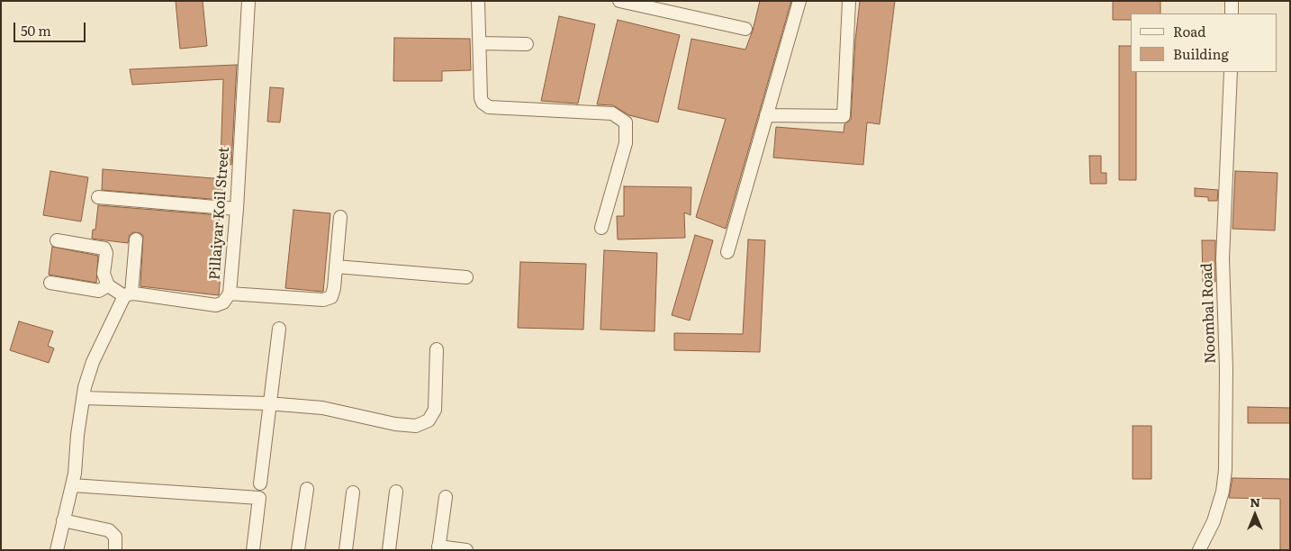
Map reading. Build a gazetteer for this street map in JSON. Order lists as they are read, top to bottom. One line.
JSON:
{"streets":{"street":["Pillaiyar Koil Street","Noombal Road"]},"legend":["Road","Building"],"scale_bar":"50 m","north":"top"}
